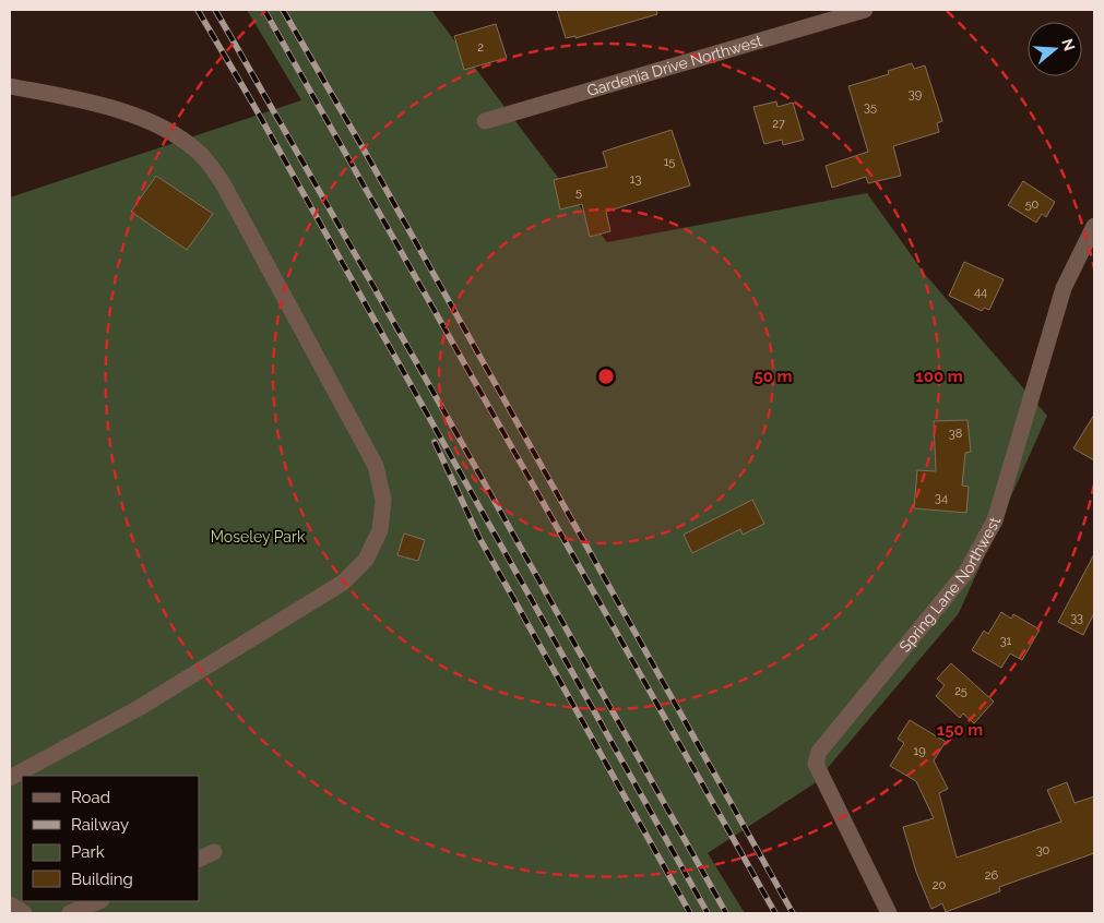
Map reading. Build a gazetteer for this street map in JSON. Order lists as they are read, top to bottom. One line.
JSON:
{"streets":{"street":["Gardenia Drive Northwest","Spring Lane Northwest"]},"parks":["Moseley Park"],"house_numbers":["2","39","35","27","15","13","5","50","44","38","34","33","31","25","19","30","26","20"],"legend":["Road","Railway","Park","Building"],"north":"right","rings":["50 m","100 m","150 m"]}
